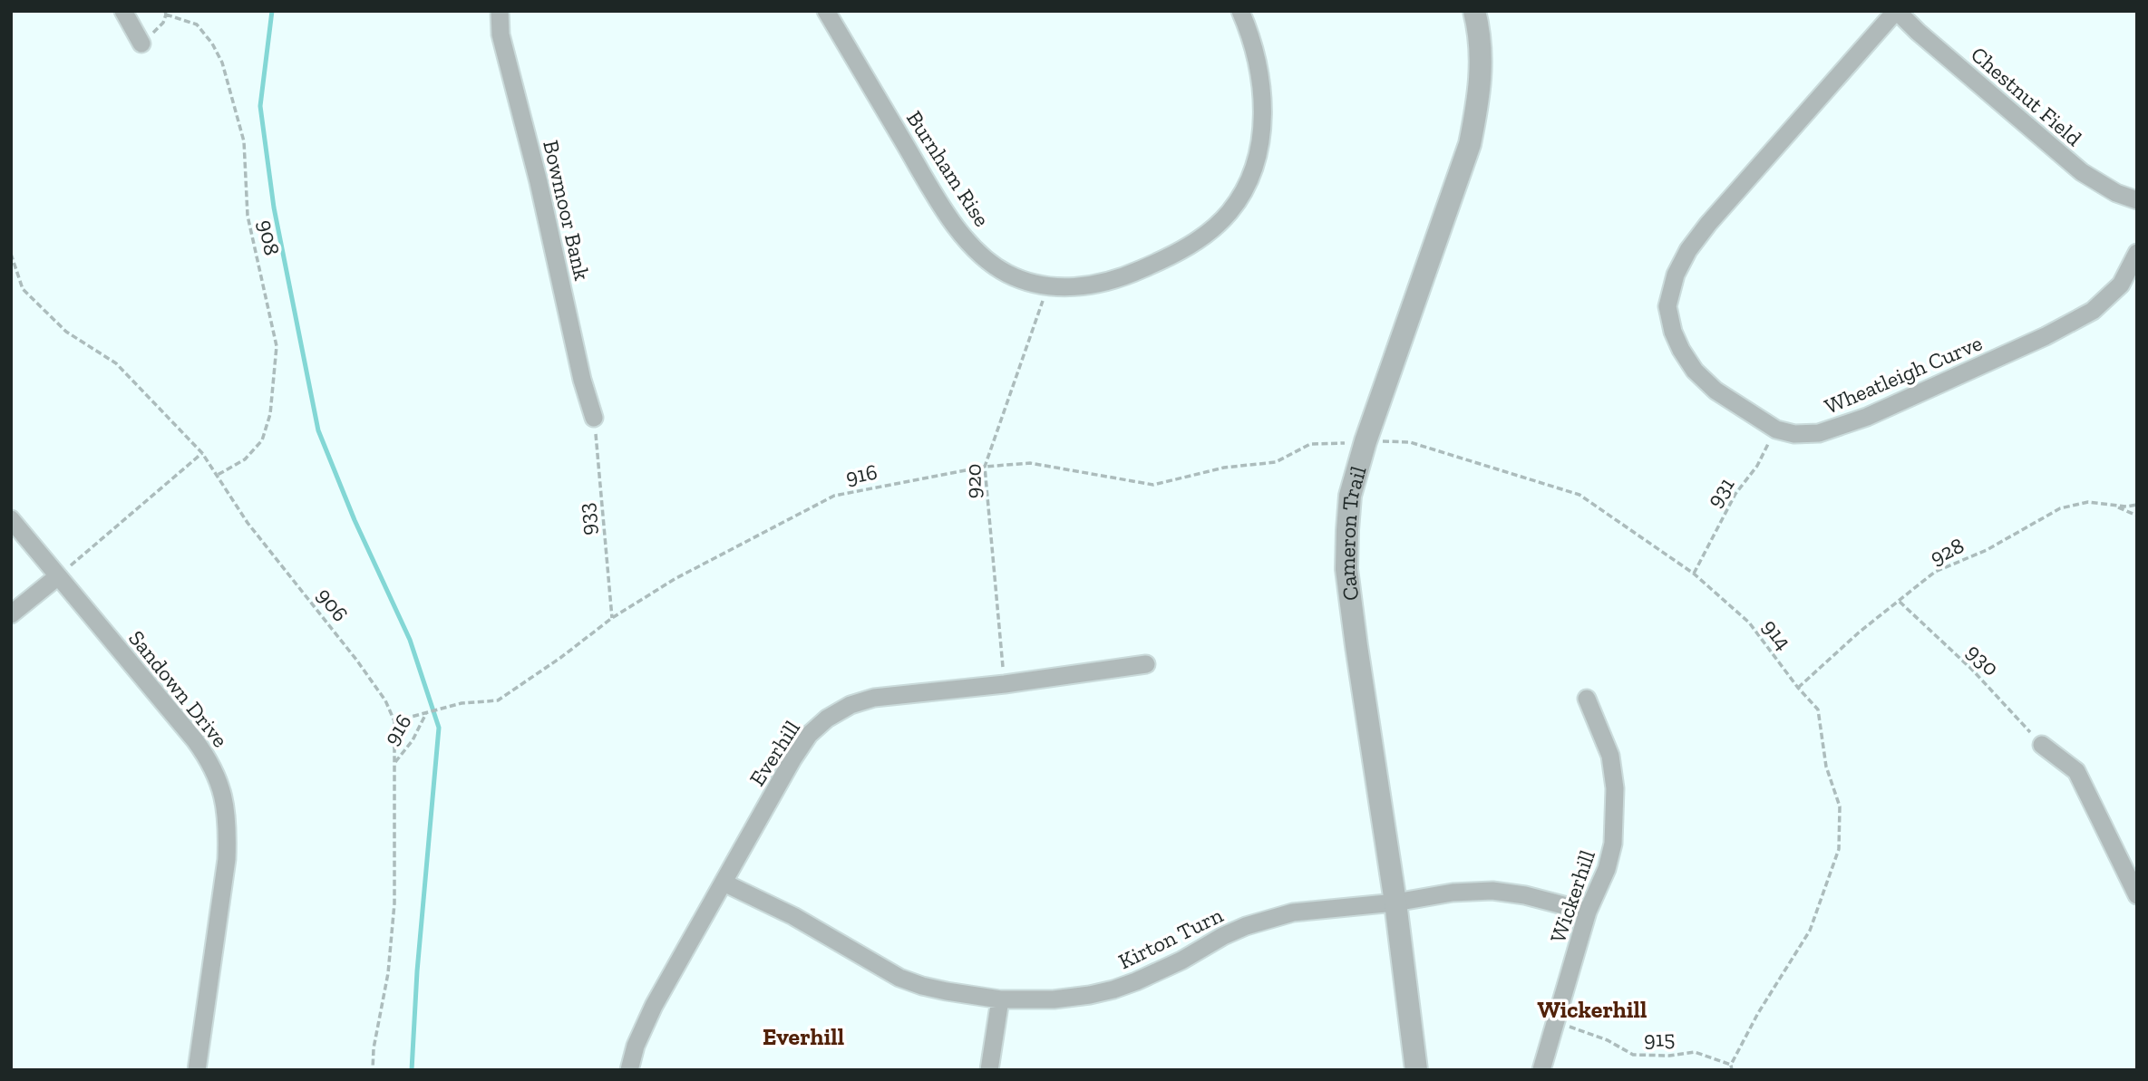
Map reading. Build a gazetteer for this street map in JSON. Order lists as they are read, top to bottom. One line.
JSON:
{"streets":{"street":["Chestnut Field","Burnham Rise","Bowmoor Bank","Wheatleigh Curve","Cameron Trail","Sandown Drive","Everhill","Wickerhill","Kirton Turn"],"path":["908","916","920","931","933","928","906","914","930","915"]},"crossings":[["Chestnut Field","Wheatleigh Curve"],["Burnham Rise","920"],["Bowmoor Bank","933"],["908","906"],["Wheatleigh Curve","931"],["916","920"],["916","933"],["916","Cameron Trail"],["916","906"],["916","914"],["920","Everhill"],["931","914"],["Cameron Trail","914"],["Cameron Trail","Kirton Turn"],["928","914"],["928","930"],["914","915"],["Everhill","Kirton Turn"],["Wickerhill","Kirton Turn"],["Wickerhill","915"]],"districts":["Wickerhill","Everhill"]}
